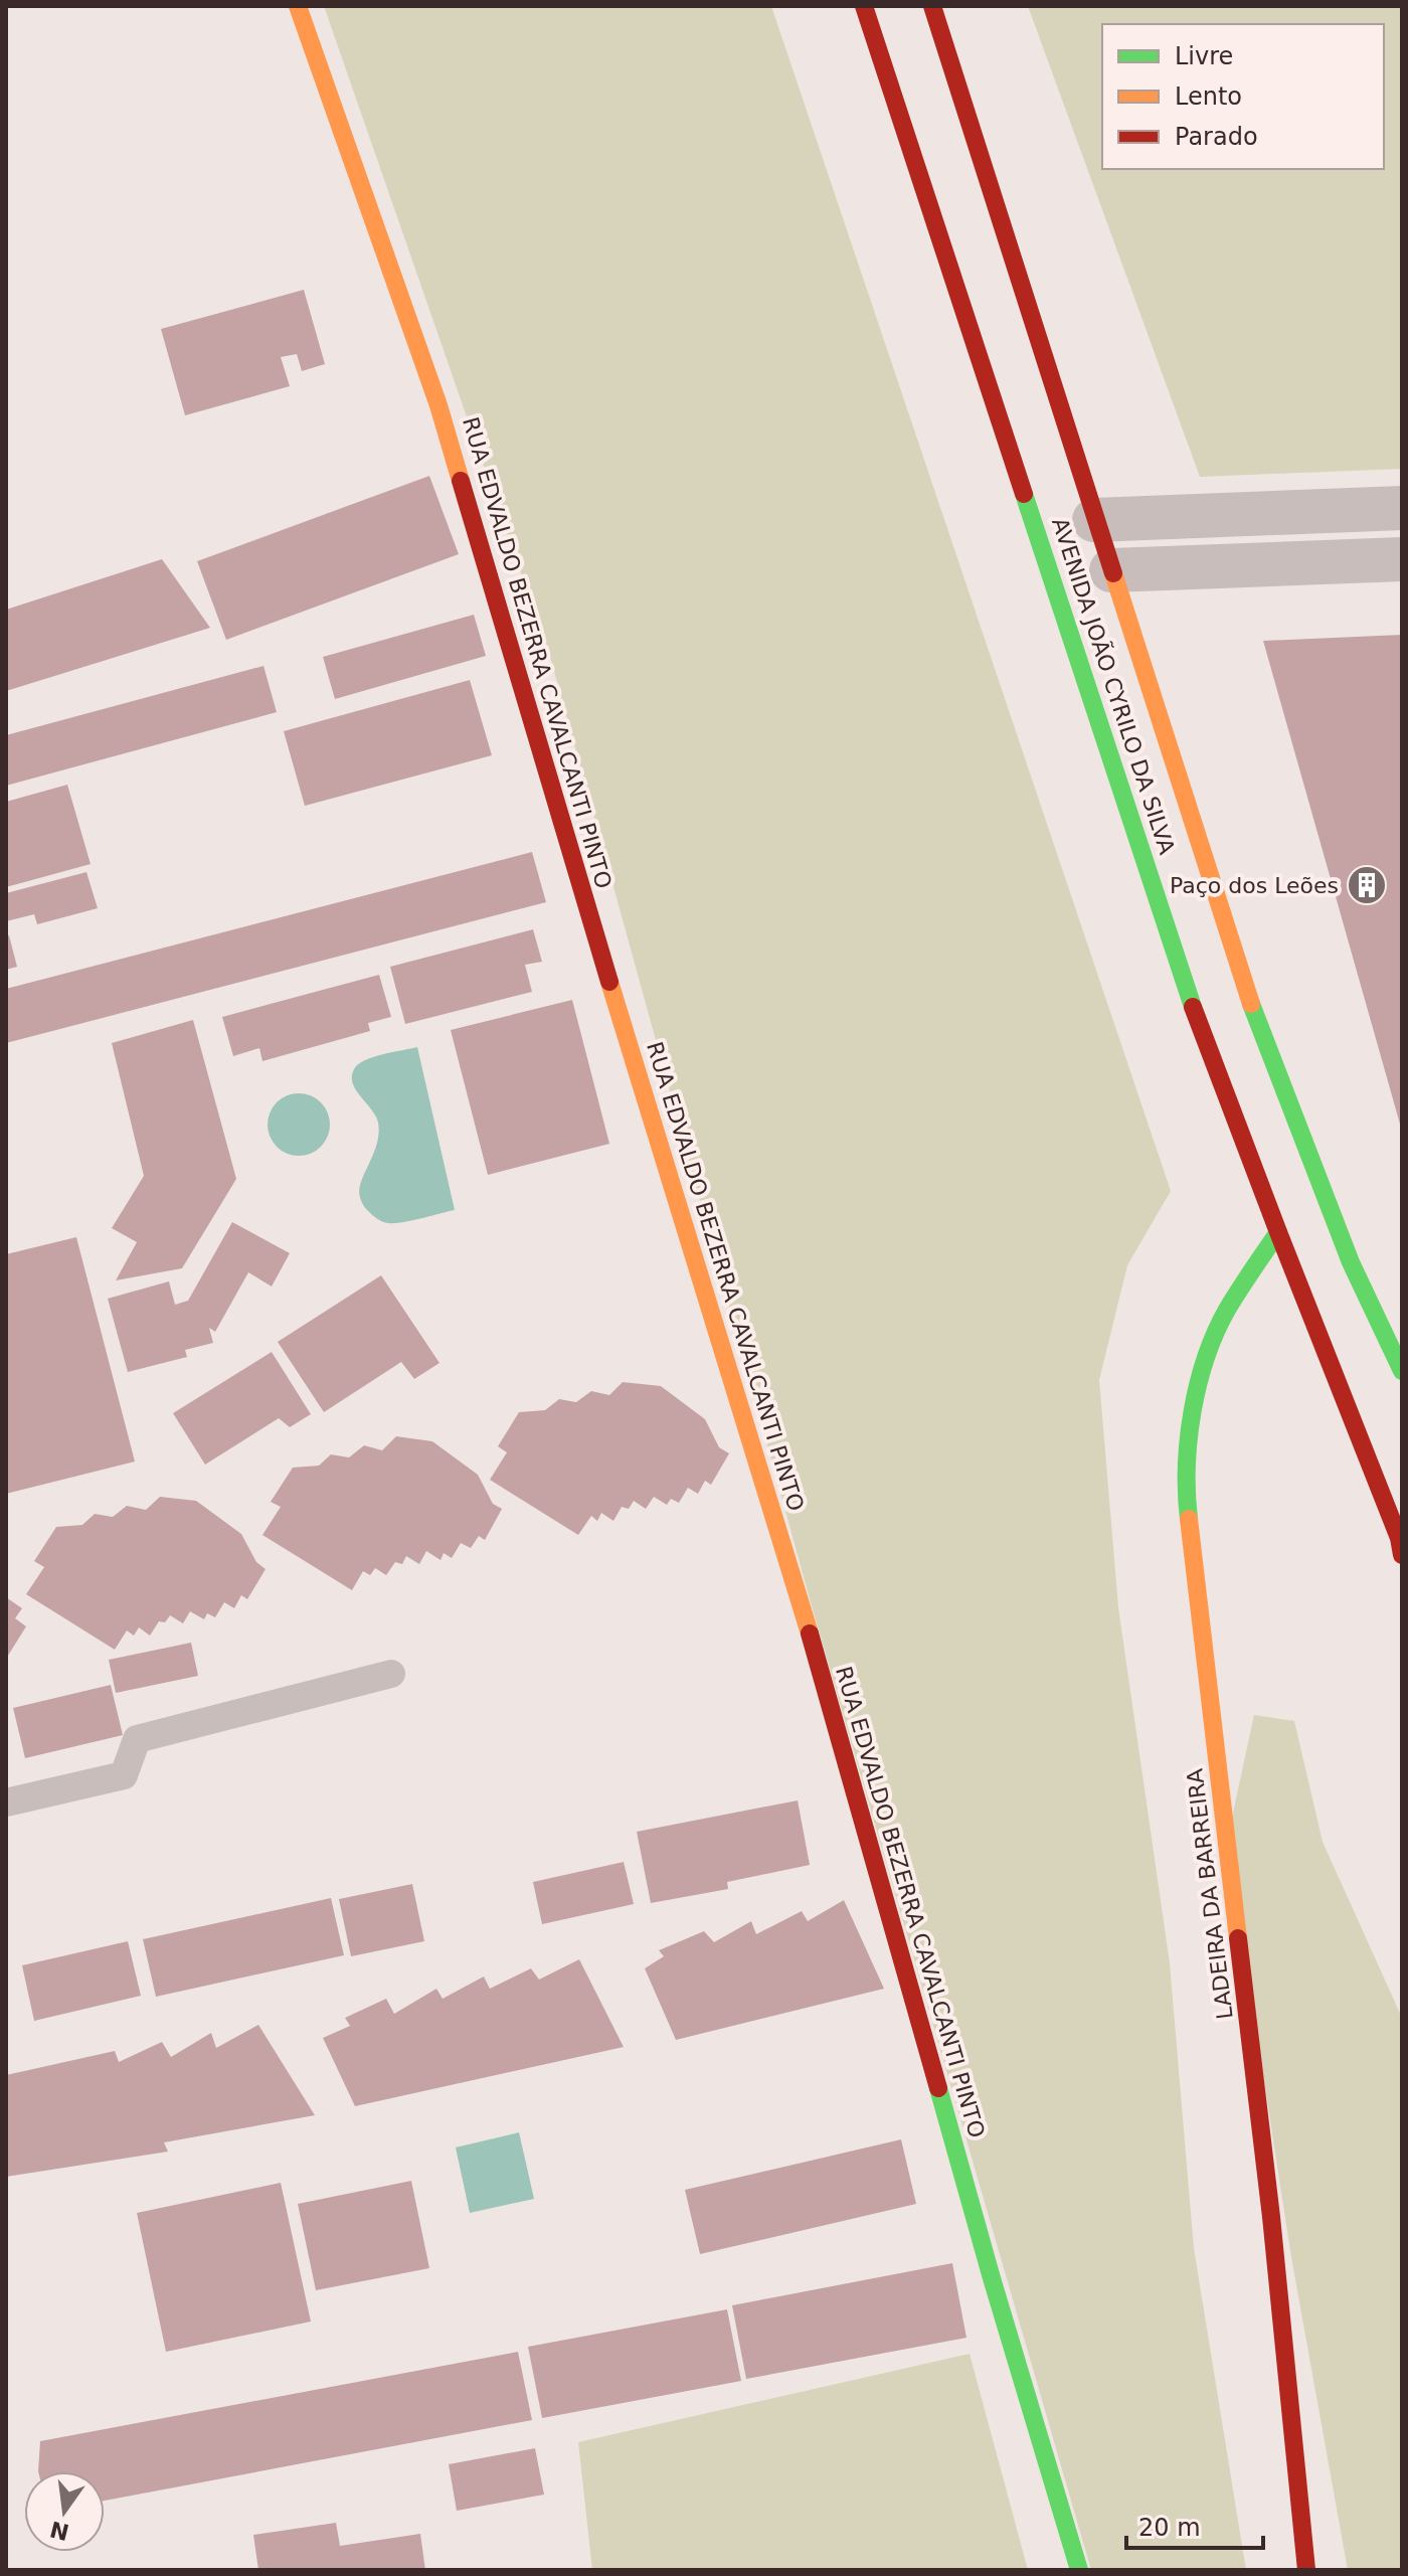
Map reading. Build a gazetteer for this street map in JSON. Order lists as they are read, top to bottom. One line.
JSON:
{"streets":{"main road":["RUA EDVALDO BEZERRA CAVALCANTI PINTO","AVENIDA JOÃO CYRILO DA SILVA","LADEIRA DA BARREIRA"]},"crossings":[["AVENIDA JOÃO CYRILO DA SILVA","LADEIRA DA BARREIRA"]],"places":{"building":["Paço dos Leões"]},"legend":["Livre","Lento","Parado"],"scale_bar":"20 m","north":"bottom"}
